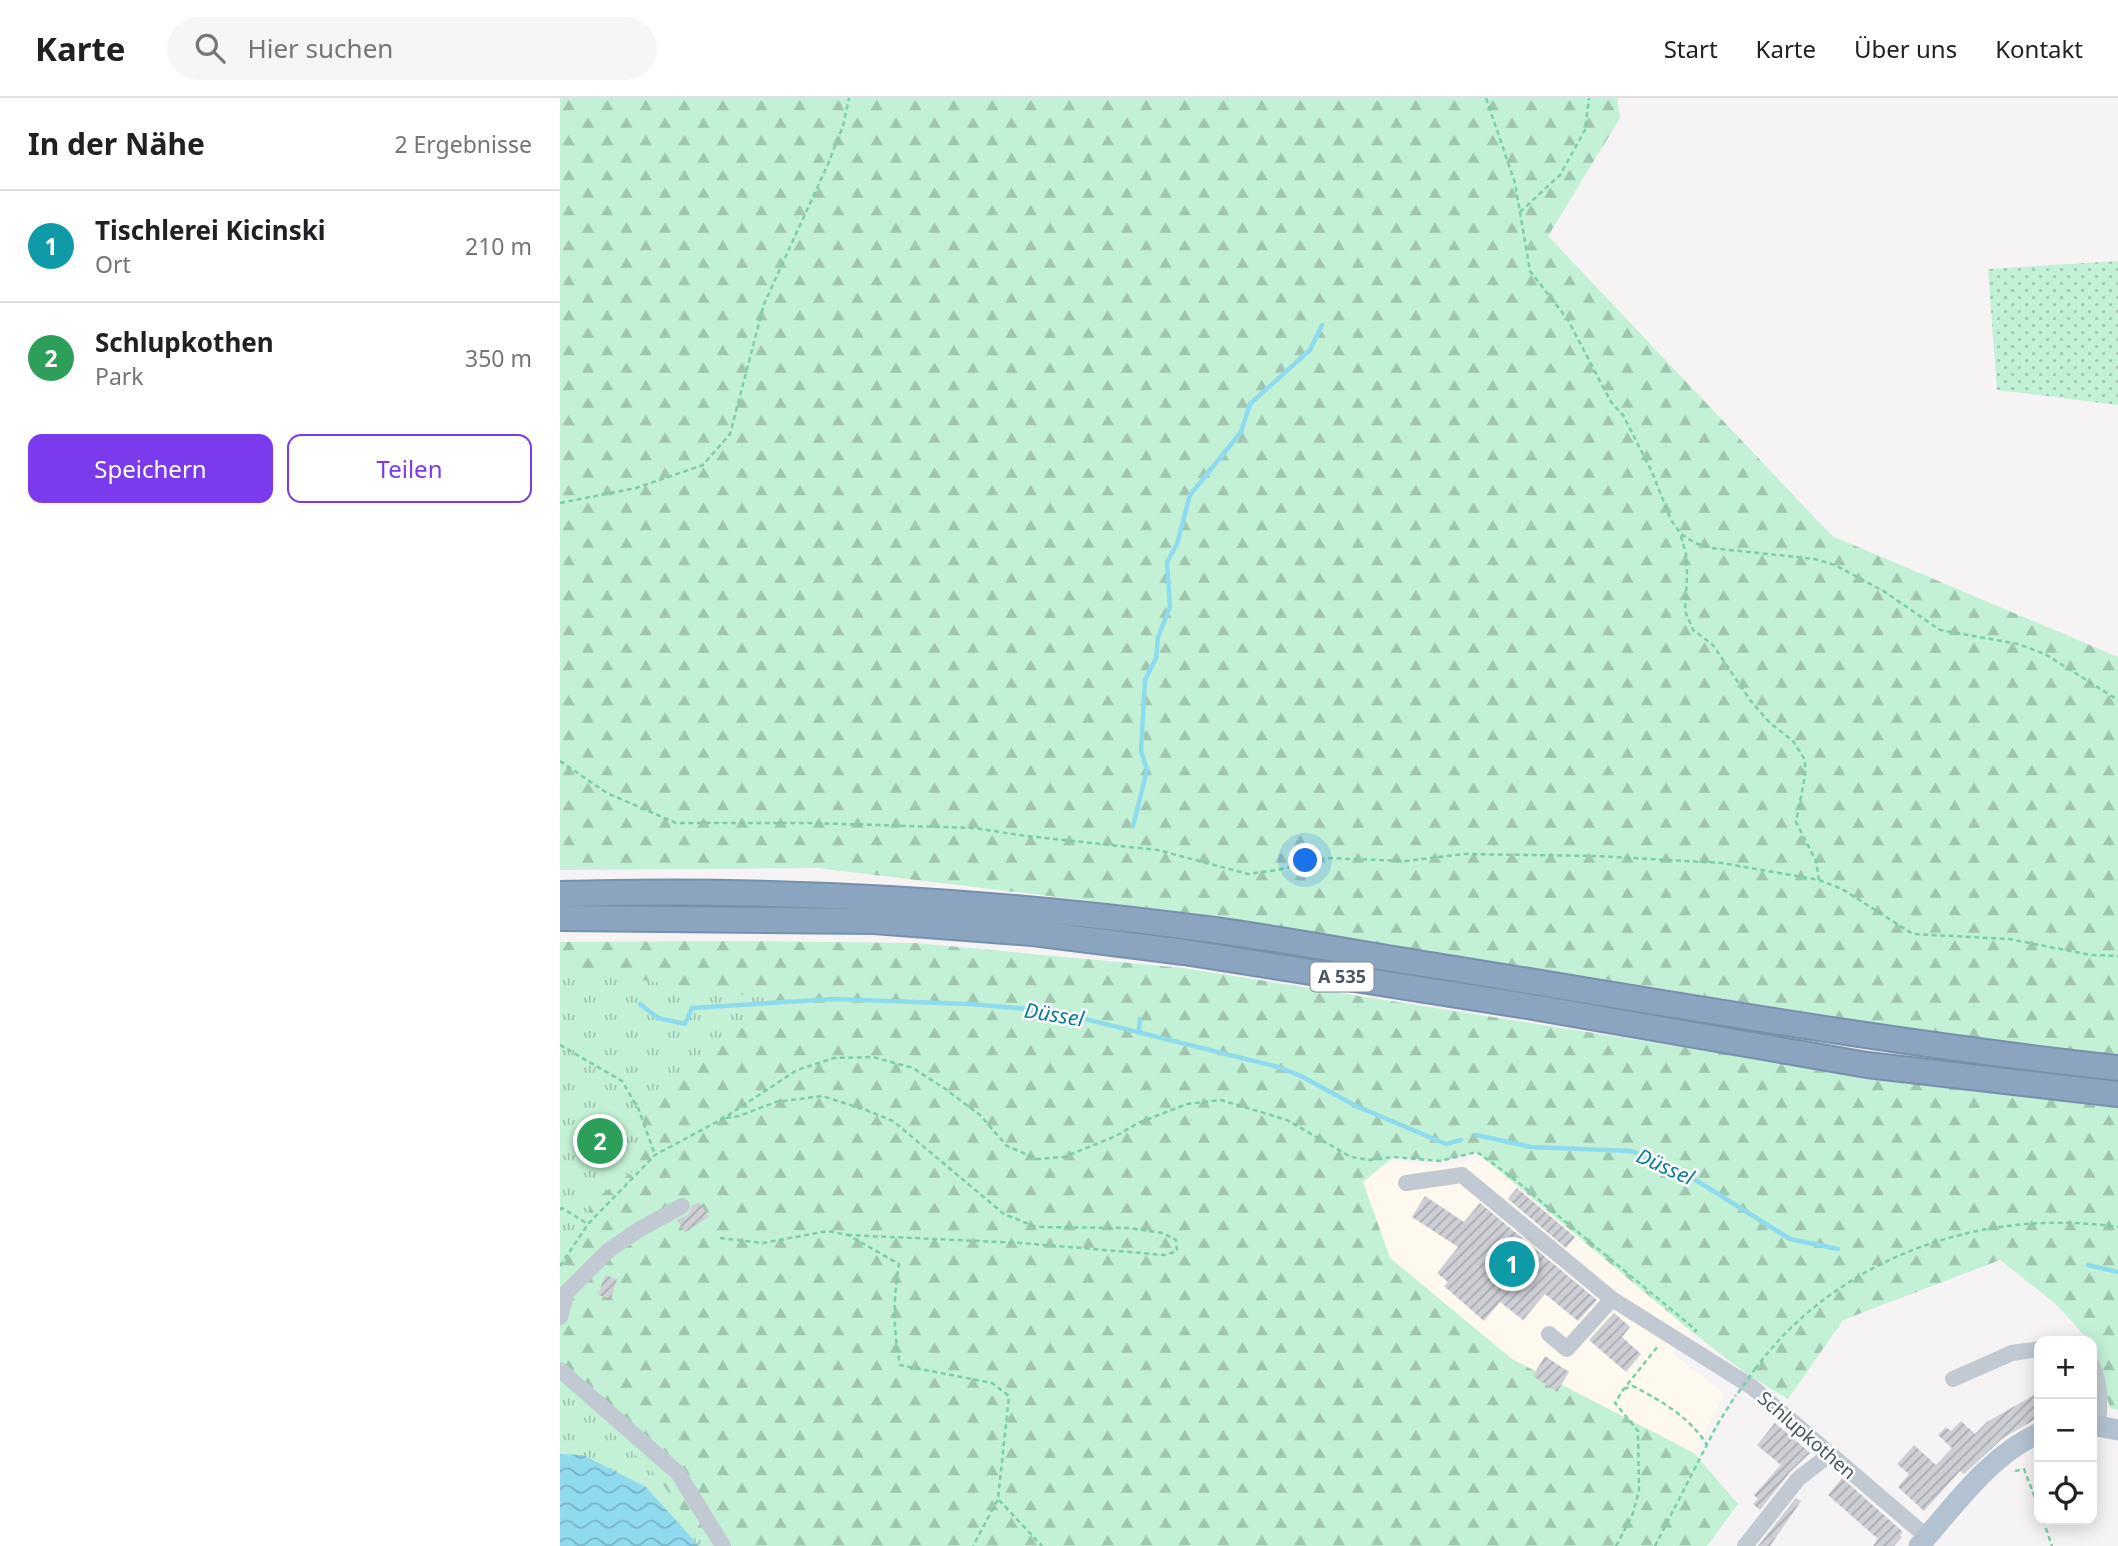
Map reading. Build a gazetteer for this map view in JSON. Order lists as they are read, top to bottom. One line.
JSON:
{"streets":{"highway":["A 535"],"main road":["Schlupkothen"]},"water":["Düssel"],"page":{"header":"Karte","search":"Hier suchen","nav":["Start","Karte","Über uns","Kontakt"],"heading":["In der Nähe","2 Ergebnisse"],"list":[{"mark":"1","name":"Tischlerei Kicinski","note":"Ort","value":"210 m"},{"mark":"2","name":"Schlupkothen","note":"Park","value":"350 m"}],"buttons":["Speichern","Teilen"],"pins":["2","1"],"map_buttons":["+","−"]}}
